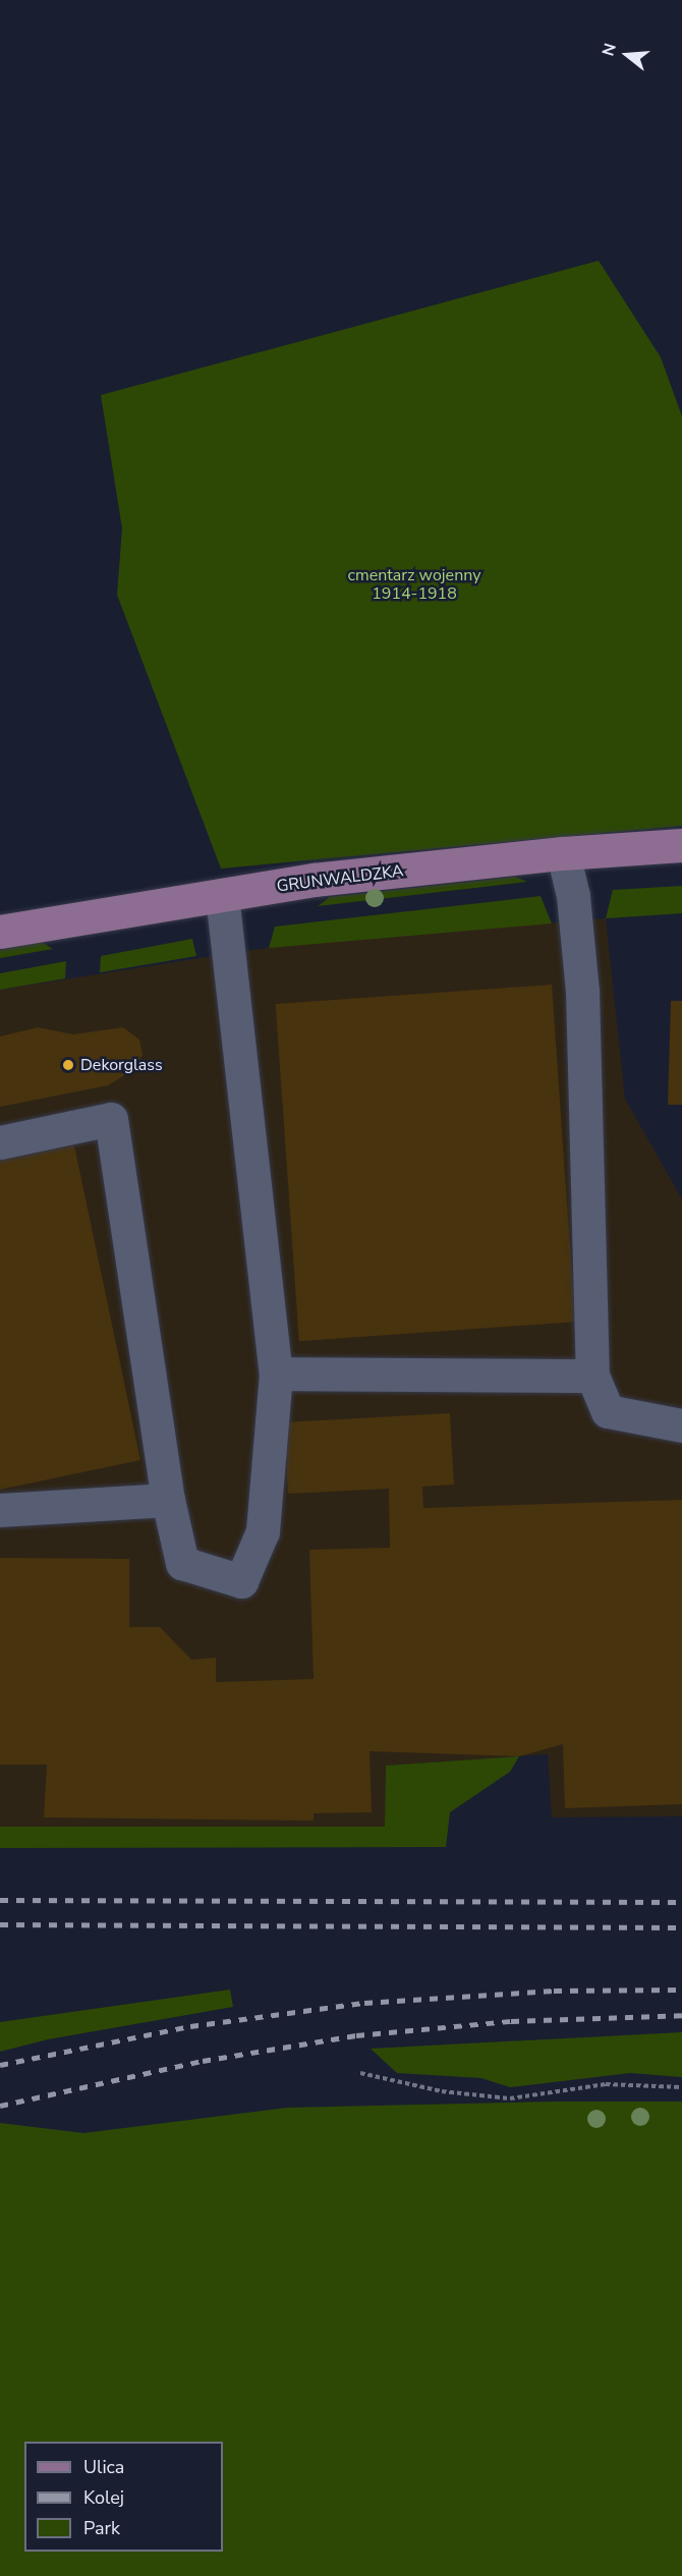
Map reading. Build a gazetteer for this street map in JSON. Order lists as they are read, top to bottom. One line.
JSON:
{"streets":{"main road":["GRUNWALDZKA"]},"parks":["cmentarz wojenny 1914-1918"],"places":["Dekorglass"],"legend":["Ulica","Kolej","Park"],"north":"left"}
